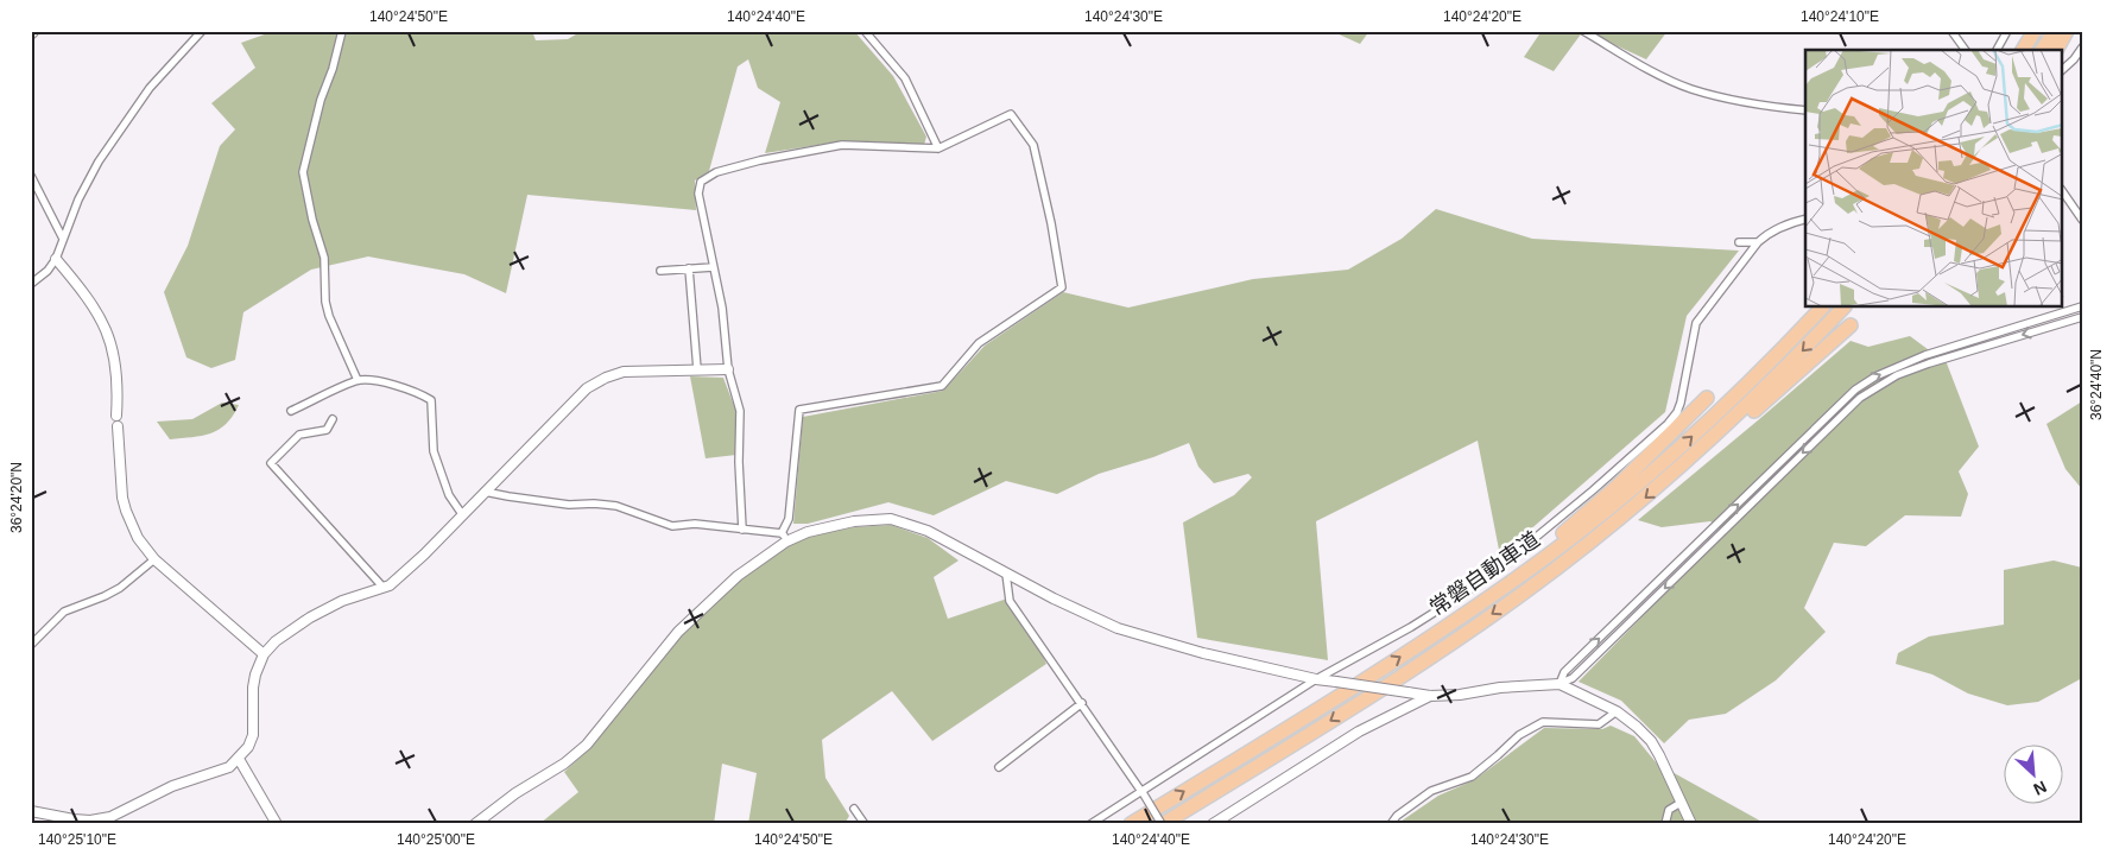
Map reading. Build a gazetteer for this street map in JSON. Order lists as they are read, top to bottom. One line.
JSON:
{"streets":{"highway":["常磐自動車道"]},"north":"bottom right","coordinates":["140°24'50\"E","140°24'40\"E","140°24'30\"E","140°24'20\"E","140°24'10\"E","36°24'40\"N","36°24'20\"N","140°25'10\"E","140°25'00\"E"]}
